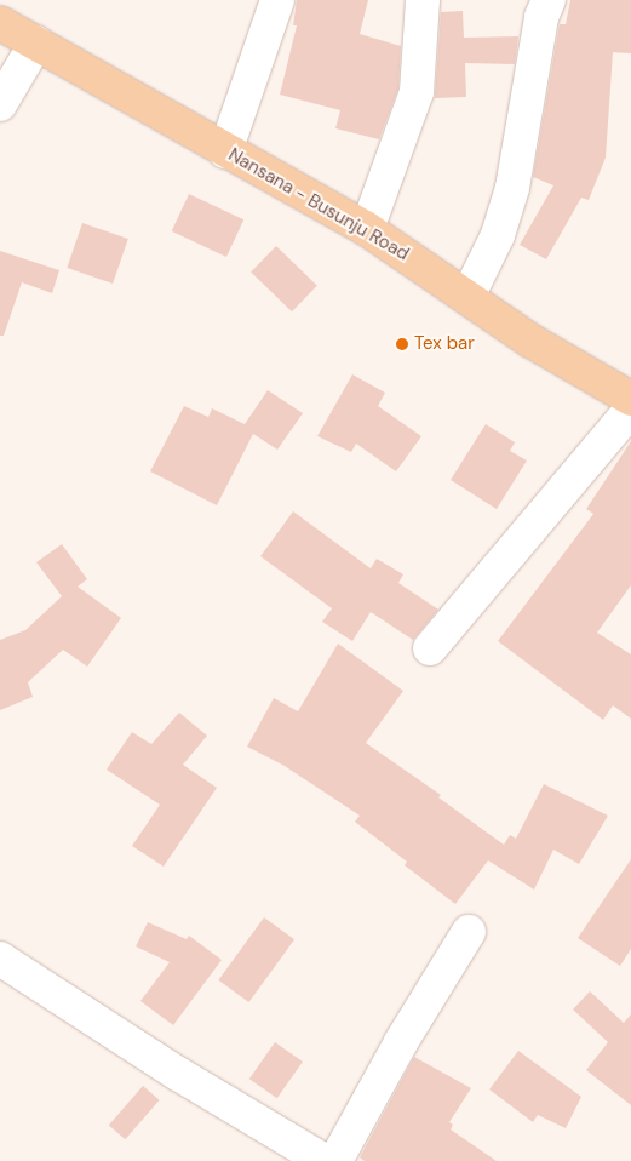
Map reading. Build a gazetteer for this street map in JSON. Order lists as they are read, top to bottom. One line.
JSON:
{"streets":{"main road":["Nansana - Busunju Road"]},"places":["Tex bar"]}
